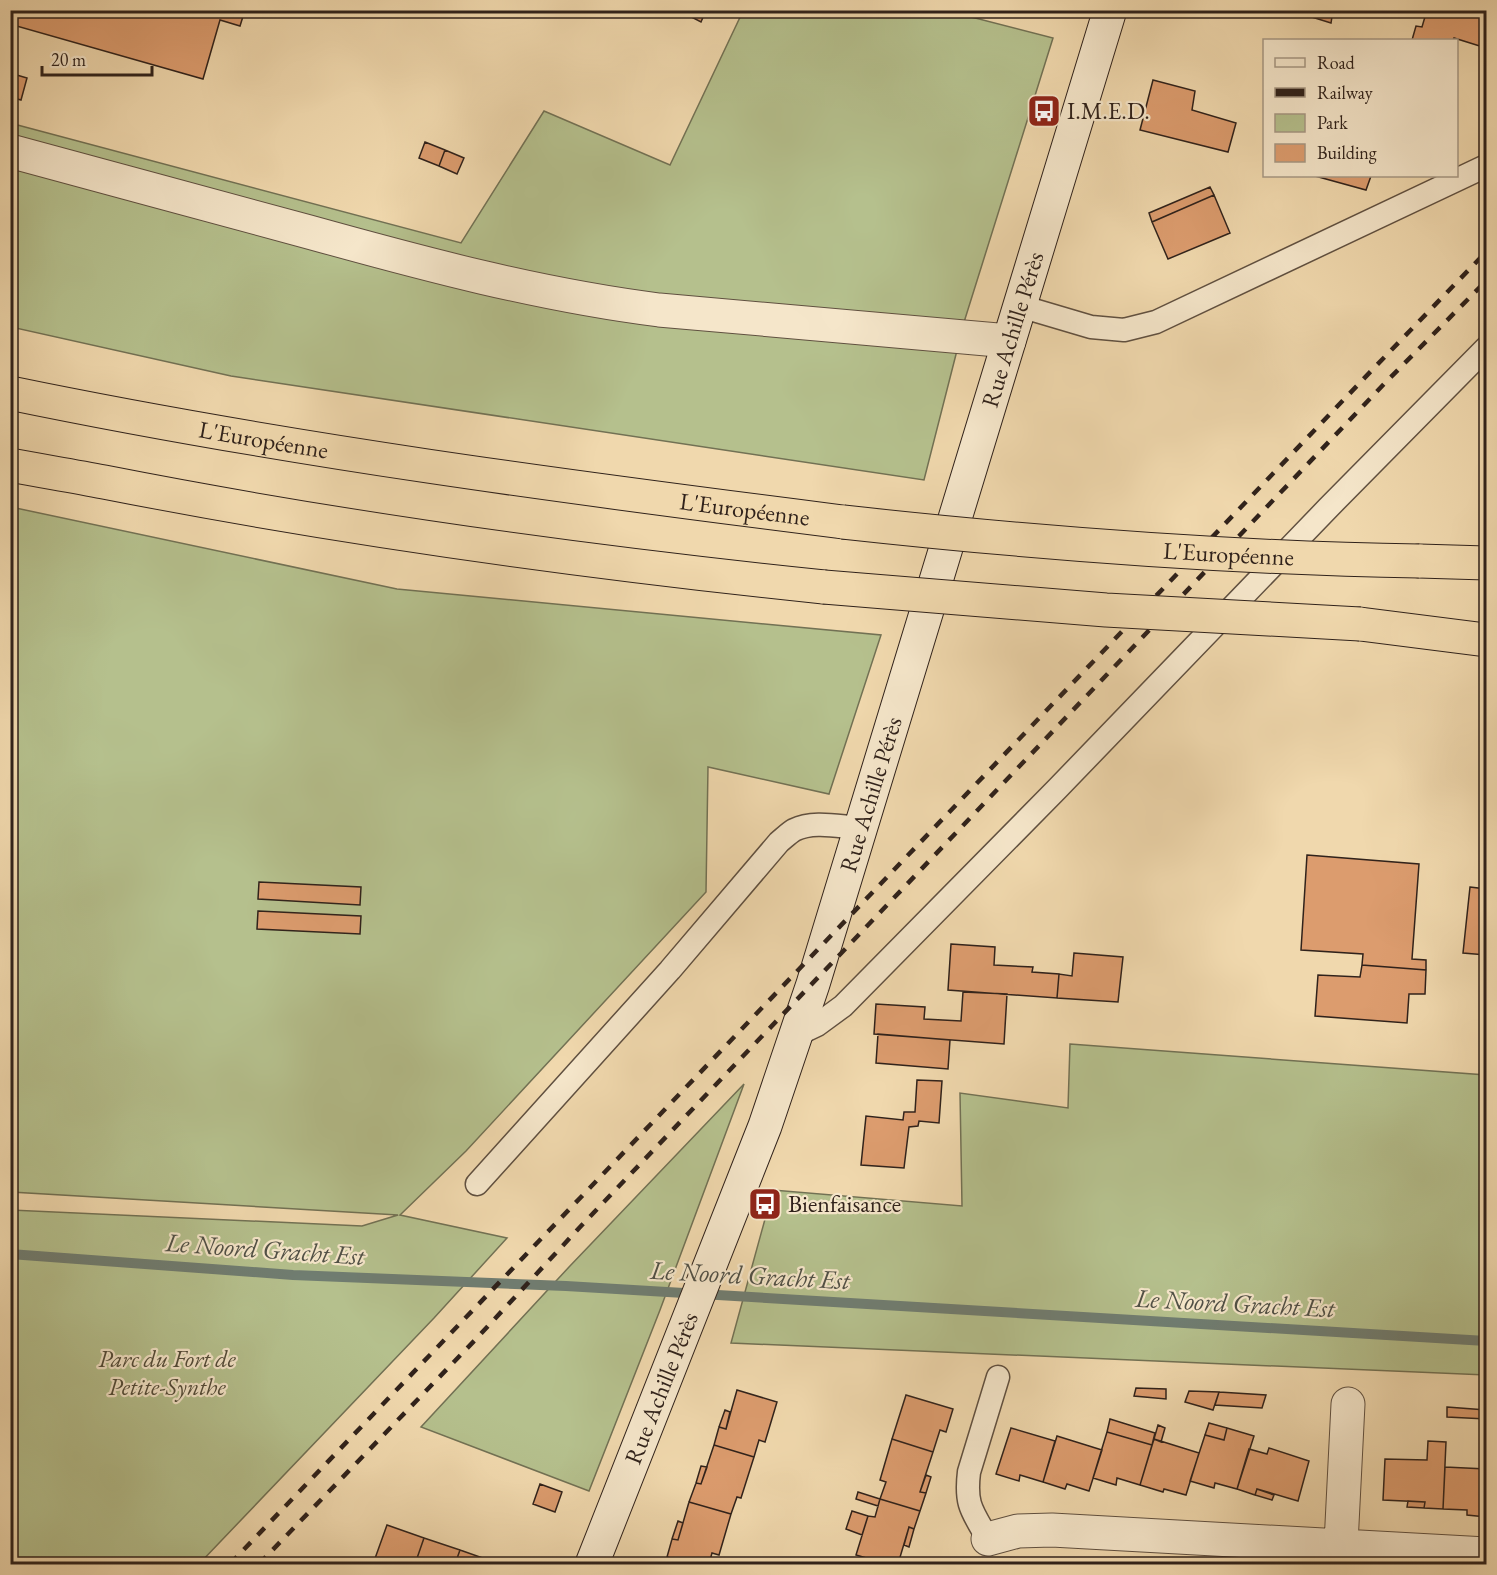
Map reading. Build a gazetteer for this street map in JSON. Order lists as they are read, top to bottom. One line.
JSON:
{"streets":{"highway":["L'Européenne"],"street":["Rue Achille Pérès"]},"water":["Le Noord Gracht Est"],"parks":["Parc du Fort de Petite-Synthe"],"places":{"bus stop":["I.M.E.D.","Bienfaisance"]},"legend":["Road","Railway","Park","Building"],"scale_bar":"20 m"}
